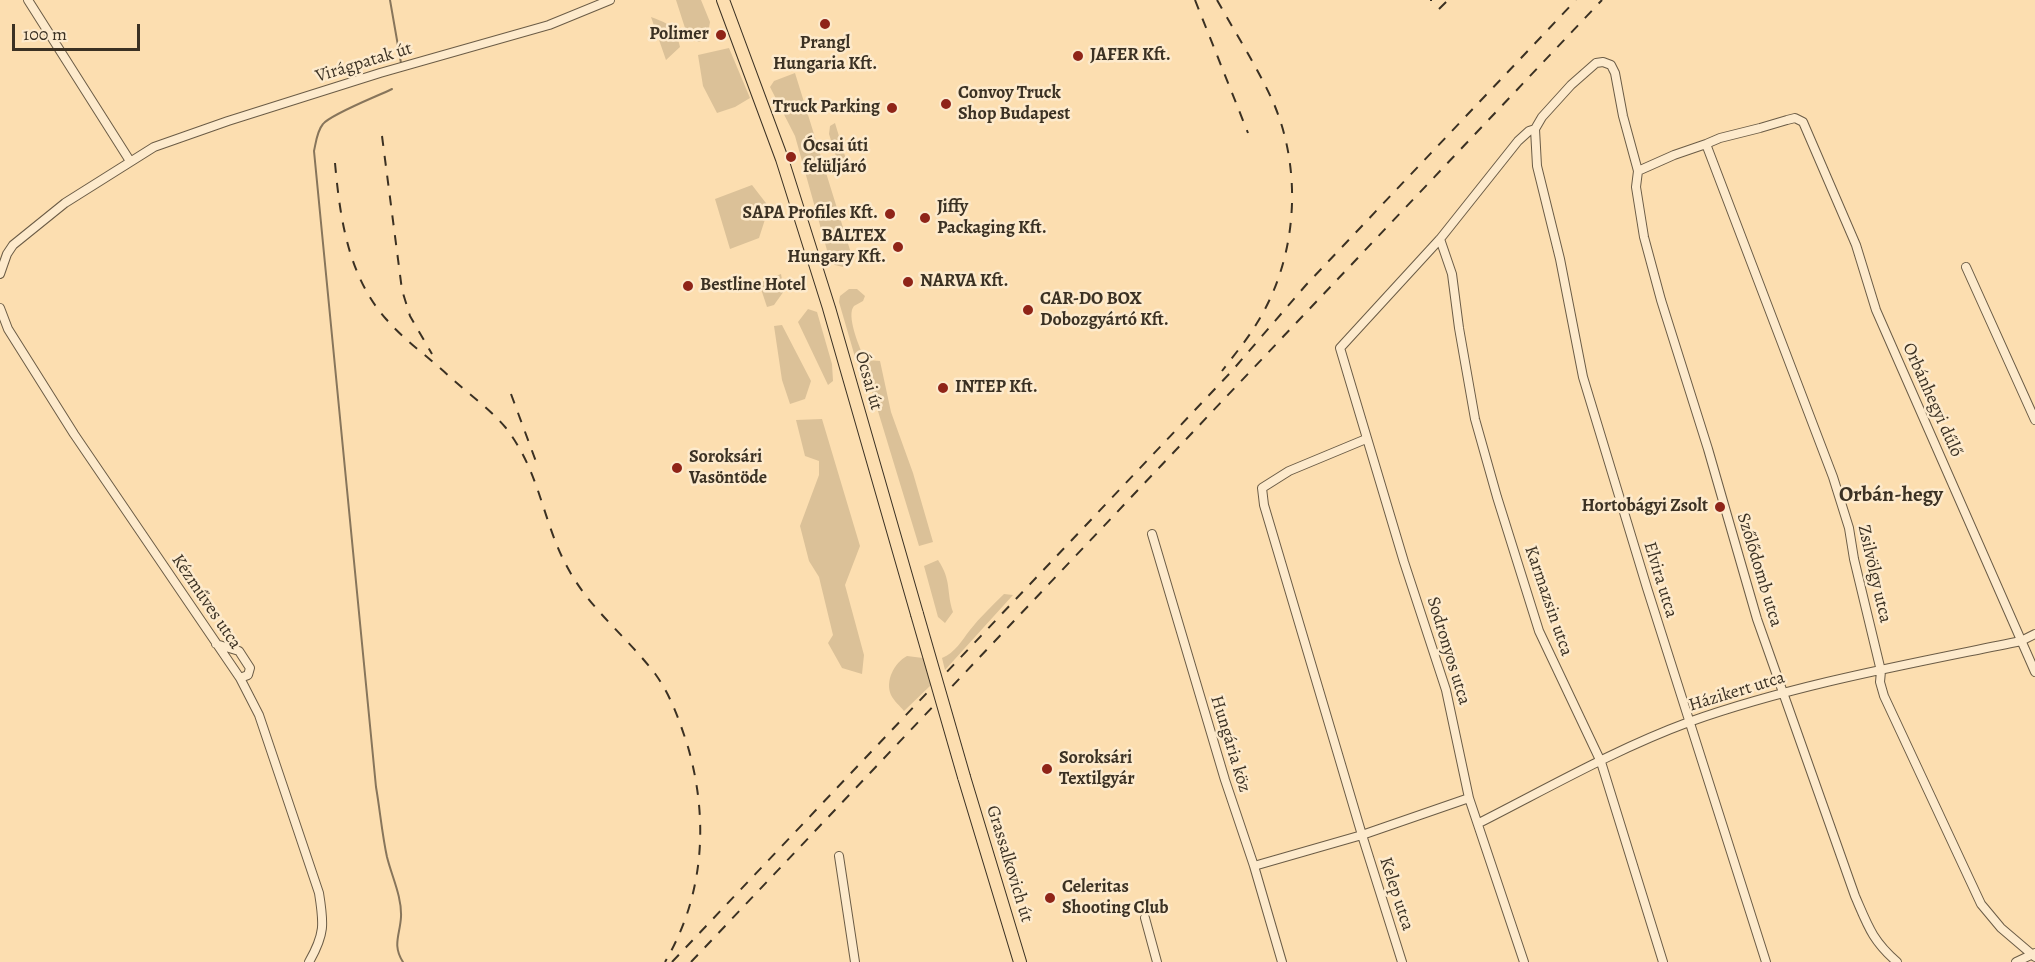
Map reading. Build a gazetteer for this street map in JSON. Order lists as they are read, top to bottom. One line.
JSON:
{"streets":{"main road":["Ócsai út","Grassalkovich út"],"street":["Virágpatak út","Orbánhegyi dűlő","Szőlődomb utca","Zsilvölgy utca","Elvira utca","Karmazsin utca","Kézműves utca","Sodronyos utca","Házikert utca","Hungária köz","Kelep utca"]},"crossings":[["Ócsai út","Grassalkovich út"],["Orbánhegyi dűlő","Zsilvölgy utca"],["Orbánhegyi dűlő","Házikert utca"],["Szőlődomb utca","Elvira utca"],["Szőlődomb utca","Házikert utca"],["Zsilvölgy utca","Házikert utca"],["Elvira utca","Házikert utca"],["Karmazsin utca","Sodronyos utca"],["Karmazsin utca","Házikert utca"],["Sodronyos utca","Házikert utca"],["Sodronyos utca","Kelep utca"]],"districts":["Orbán-hegy"],"places":["Prangl Hungaria Kft.","Polimer","JAFER Kft.","Convoy Truck Shop Budapest","Truck Parking","Ócsai úti felüljáró","SAPA Profiles Kft.","Jiffy Packaging Kft.","BALTEX Hungary Kft.","NARVA Kft.","Bestline Hotel","CAR-DO BOX Dobozgyártó Kft.","INTEP Kft.","Soroksári Vasöntöde","Hortobágyi Zsolt","Soroksári Textilgyár","Celeritas Shooting Club"],"scale_bar":"100 m"}
